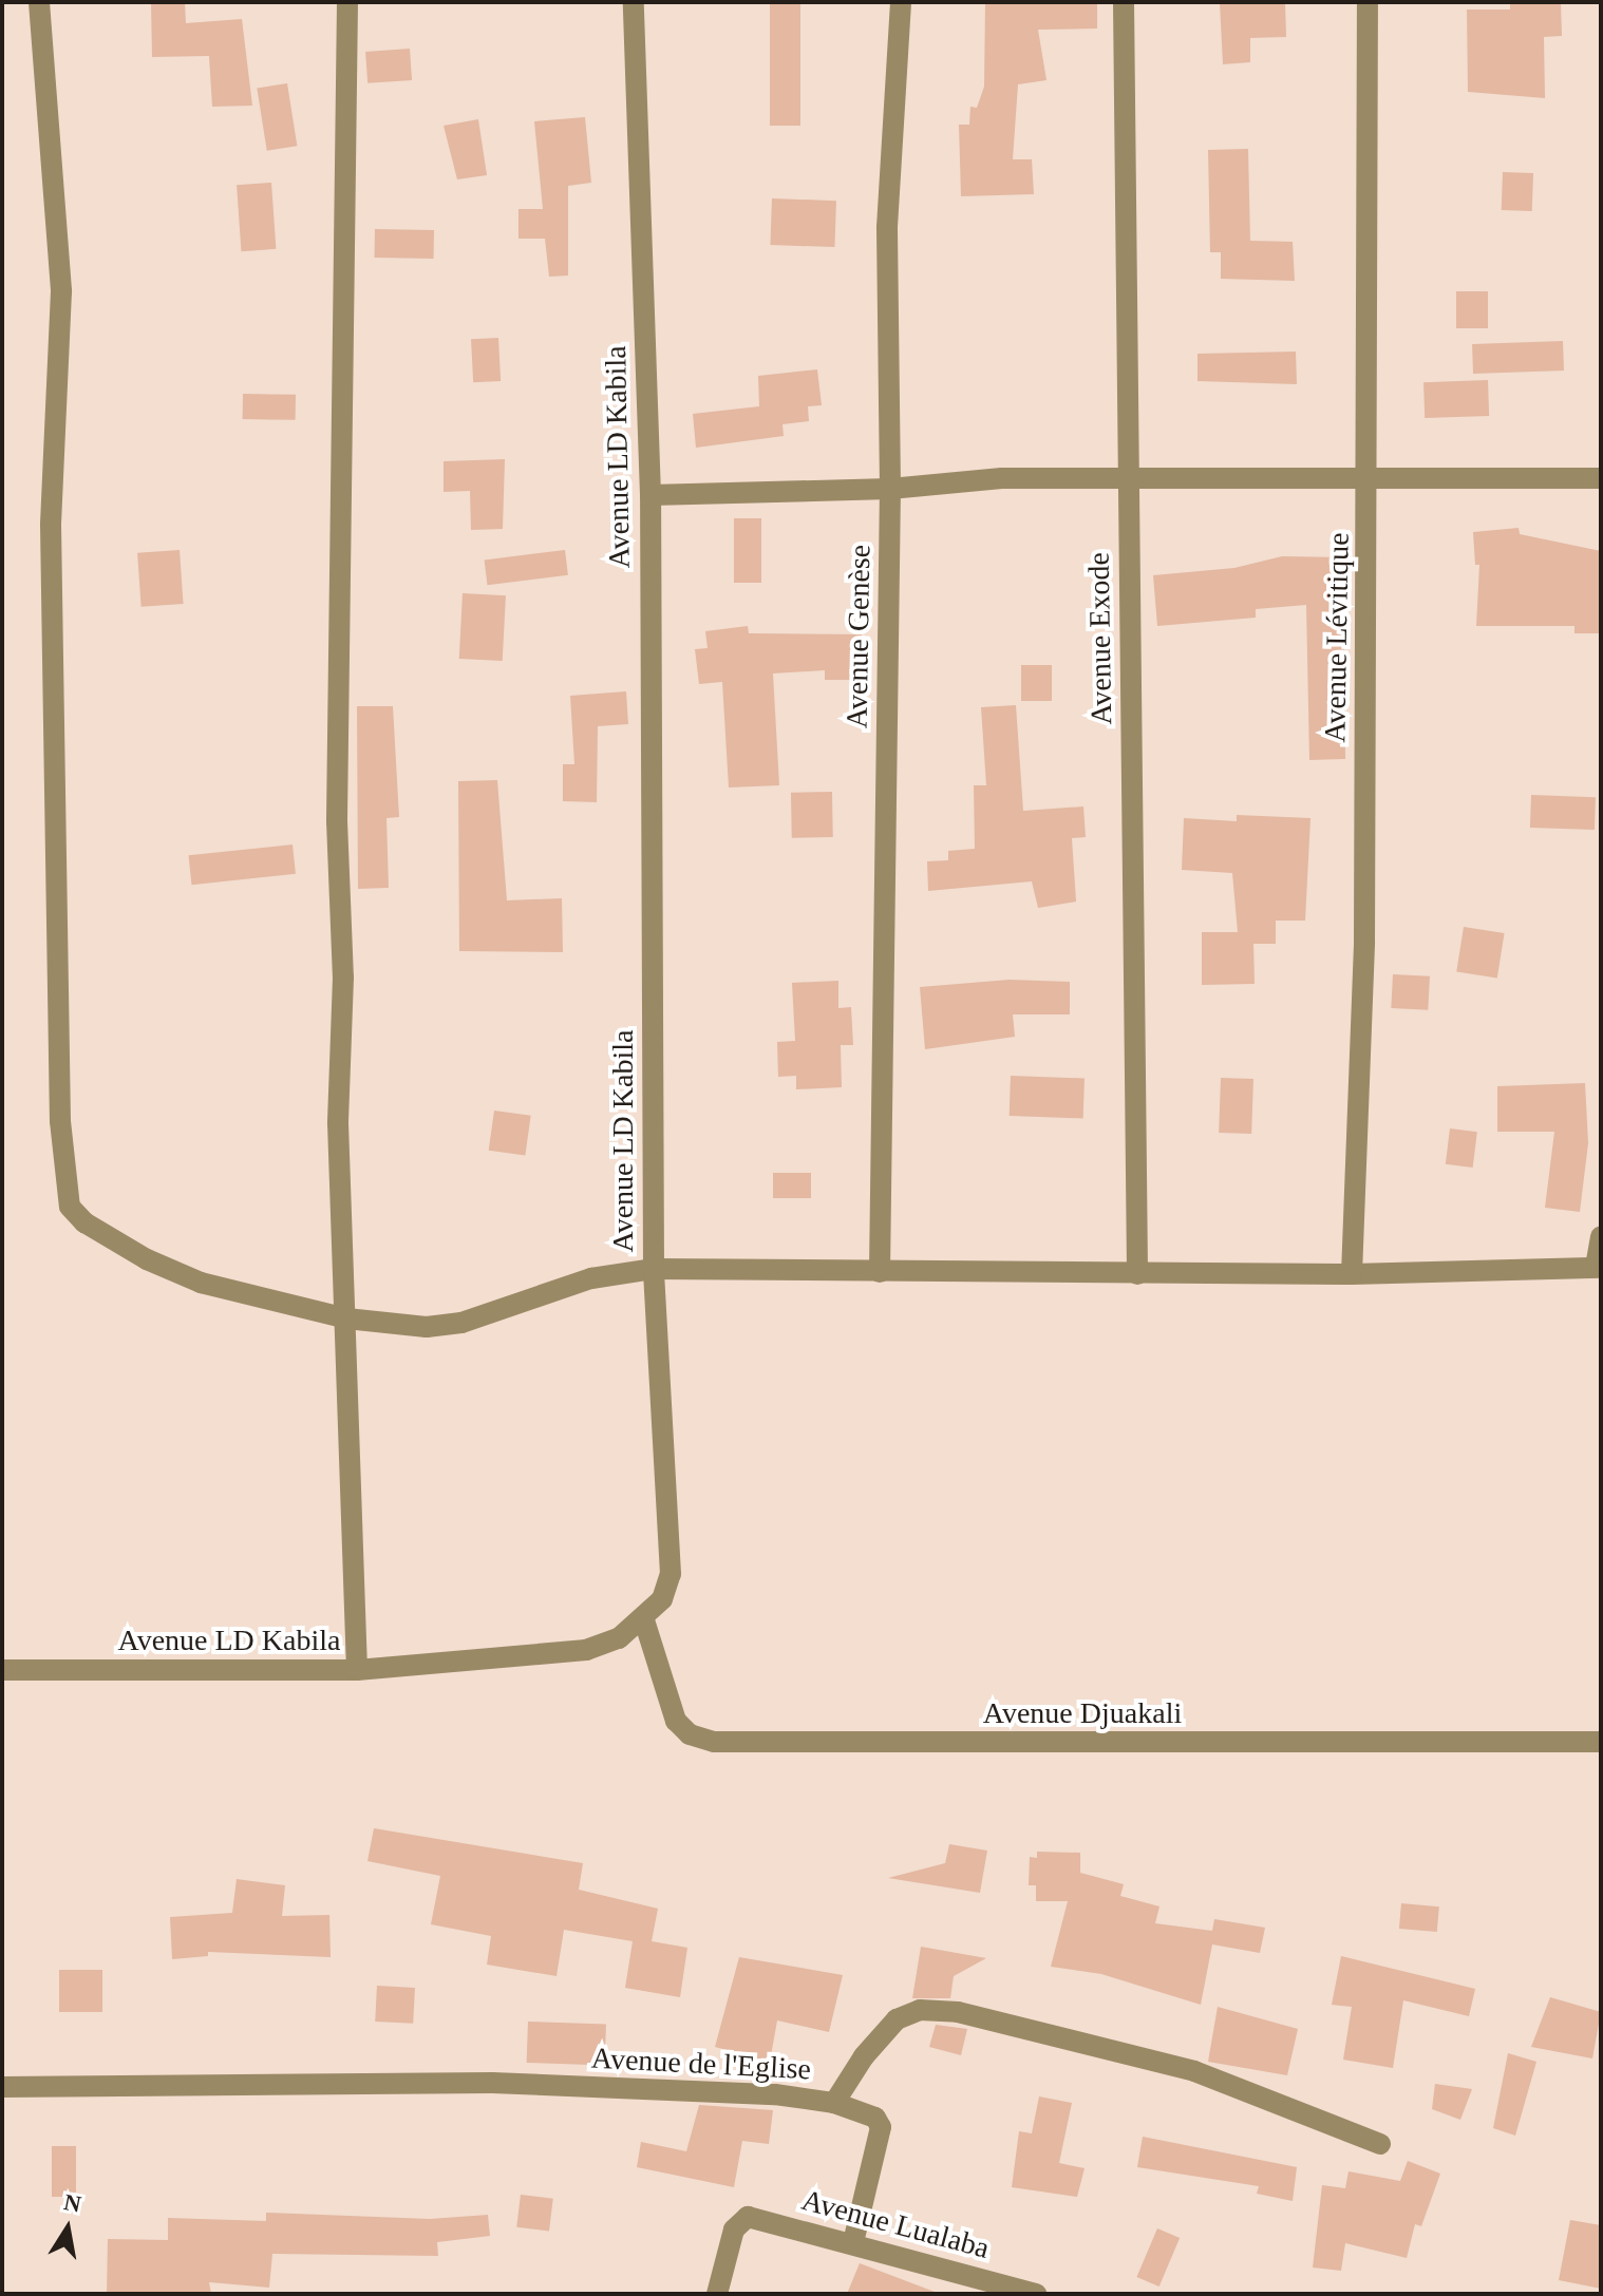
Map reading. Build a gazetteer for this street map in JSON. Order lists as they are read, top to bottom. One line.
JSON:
{"streets":{"street":["Avenue LD Kabila","Avenue Genèse","Avenue Lévitique","Avenue Exode","Avenue Djuakali","Avenue de l'Eglise","Avenue Lualaba"]},"crossings":[["Avenue LD Kabila","Avenue Djuakali"],["Avenue de l'Eglise","Avenue Lualaba"]],"north":"top"}
